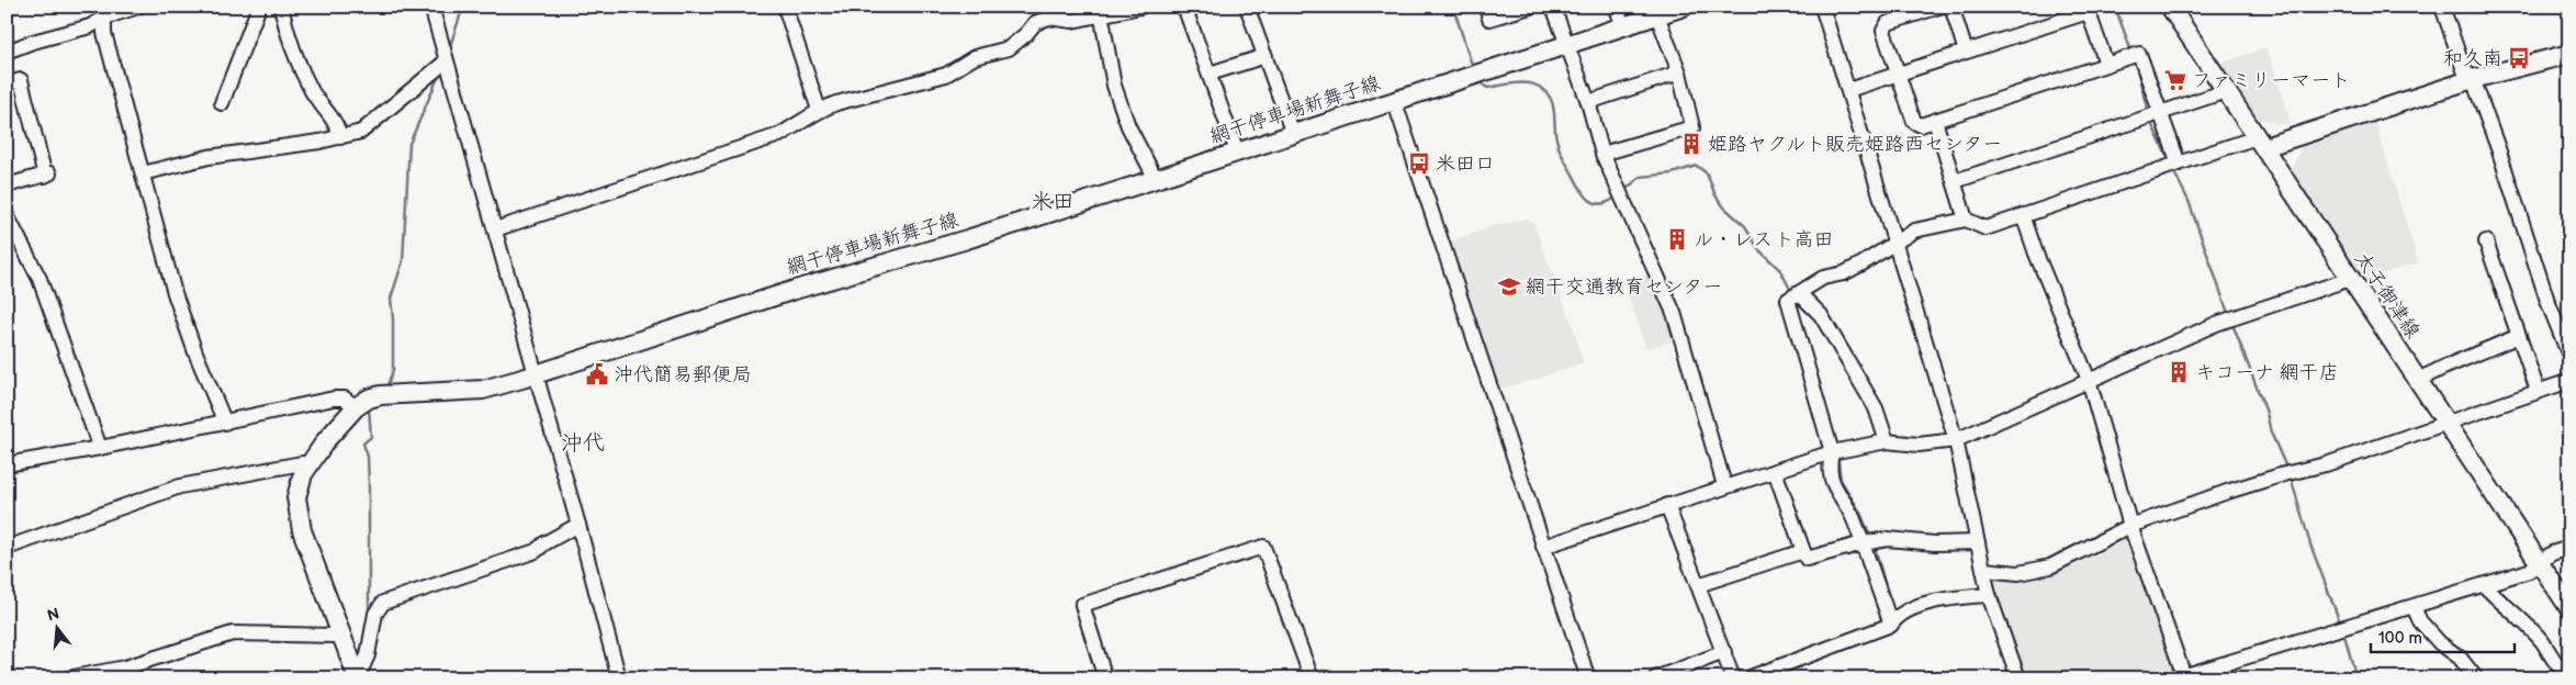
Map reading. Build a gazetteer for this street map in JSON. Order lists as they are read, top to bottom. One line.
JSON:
{"streets":{"main road":["網干停車場新舞子線","太子御津線"]},"districts":["米田","沖代"],"places":{"bus stop":["和久南","米田口"],"supermarket":["ファミリーマート"],"building":["姫路ヤクルト販売姫路西センター","ル・レスト高田","キコーナ 網干店"],"school or university":["網干交通教育センター"],"public building":["沖代簡易郵便局"]},"scale_bar":"100 m","north":"top"}
